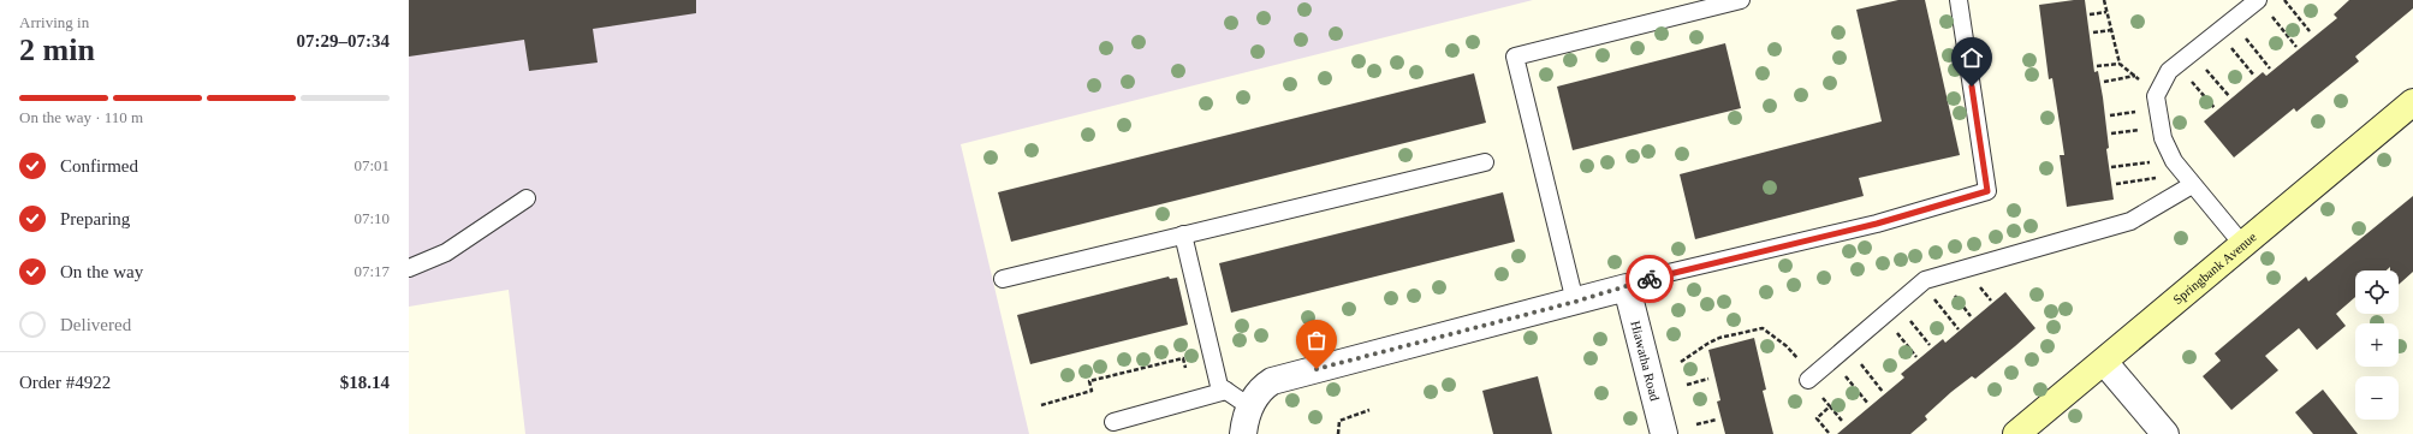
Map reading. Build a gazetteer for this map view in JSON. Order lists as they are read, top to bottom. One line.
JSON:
{"streets":{"main road":["Springbank Avenue"],"street":["Hiawatha Road"]},"page":{"heading":["2 min","Arriving in","07:29–07:34"],"panel":["Order #4922","$18.14"],"bar":"On the way · 110 m","list":[["Confirmed","07:01"],["Preparing","07:10"],["On the way","07:17"],"Delivered"],"map_buttons":["+","−"]}}
